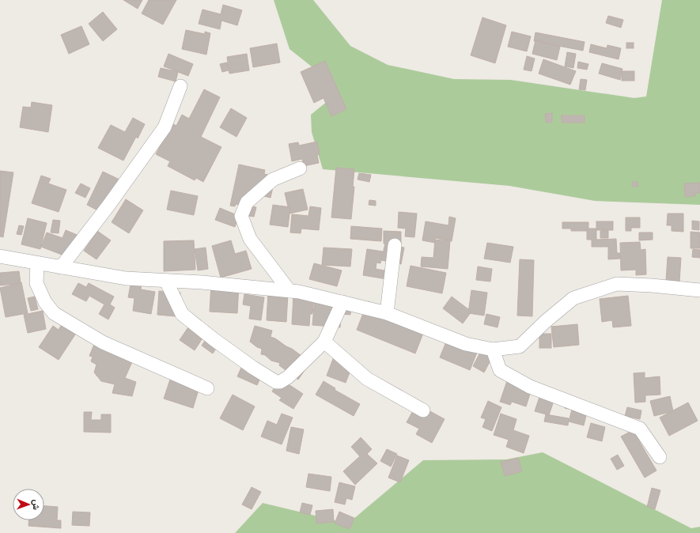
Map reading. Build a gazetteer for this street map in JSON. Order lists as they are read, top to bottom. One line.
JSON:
{"north":"right"}
